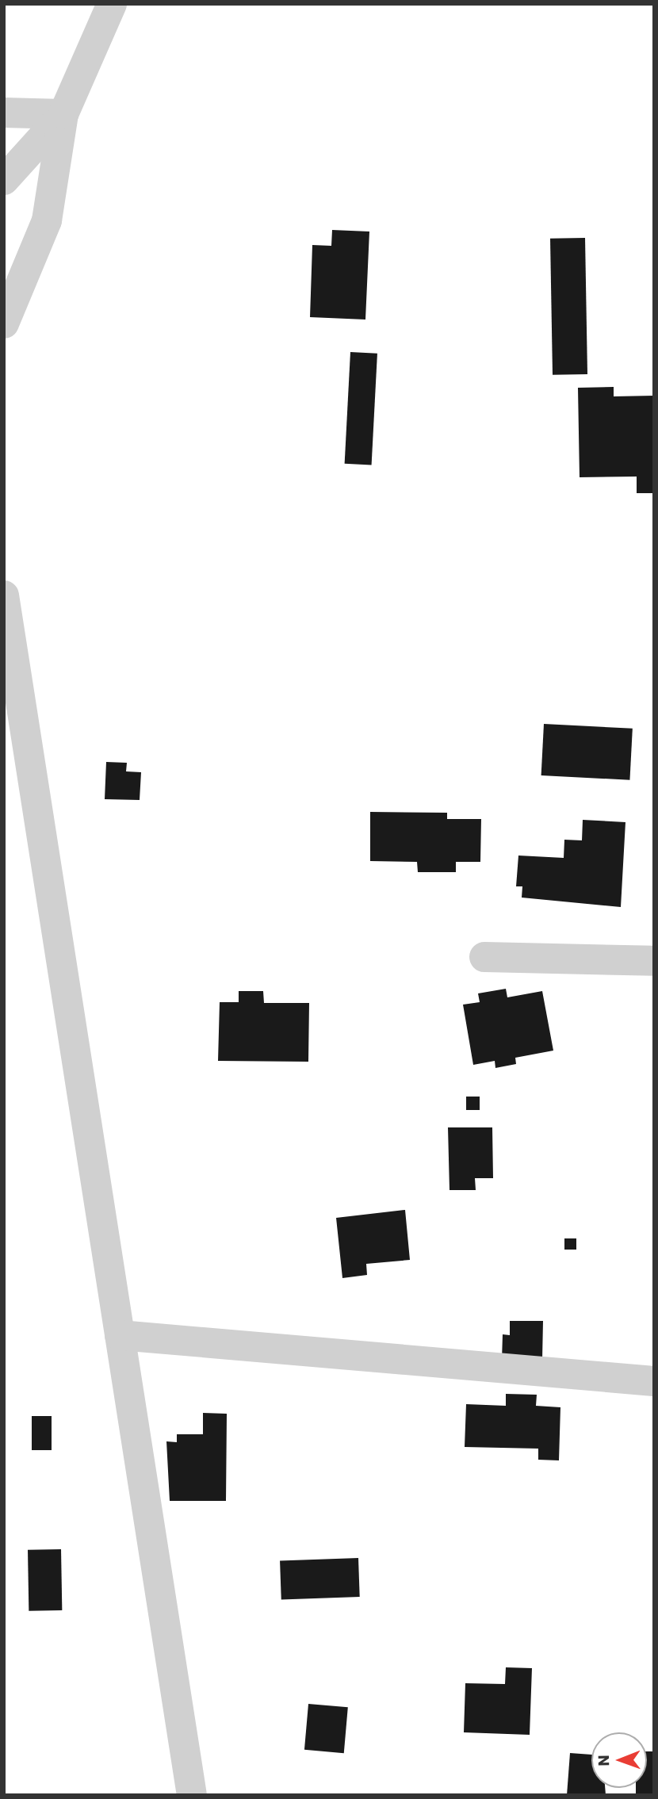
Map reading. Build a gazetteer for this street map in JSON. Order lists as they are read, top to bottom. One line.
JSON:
{"north":"left"}
